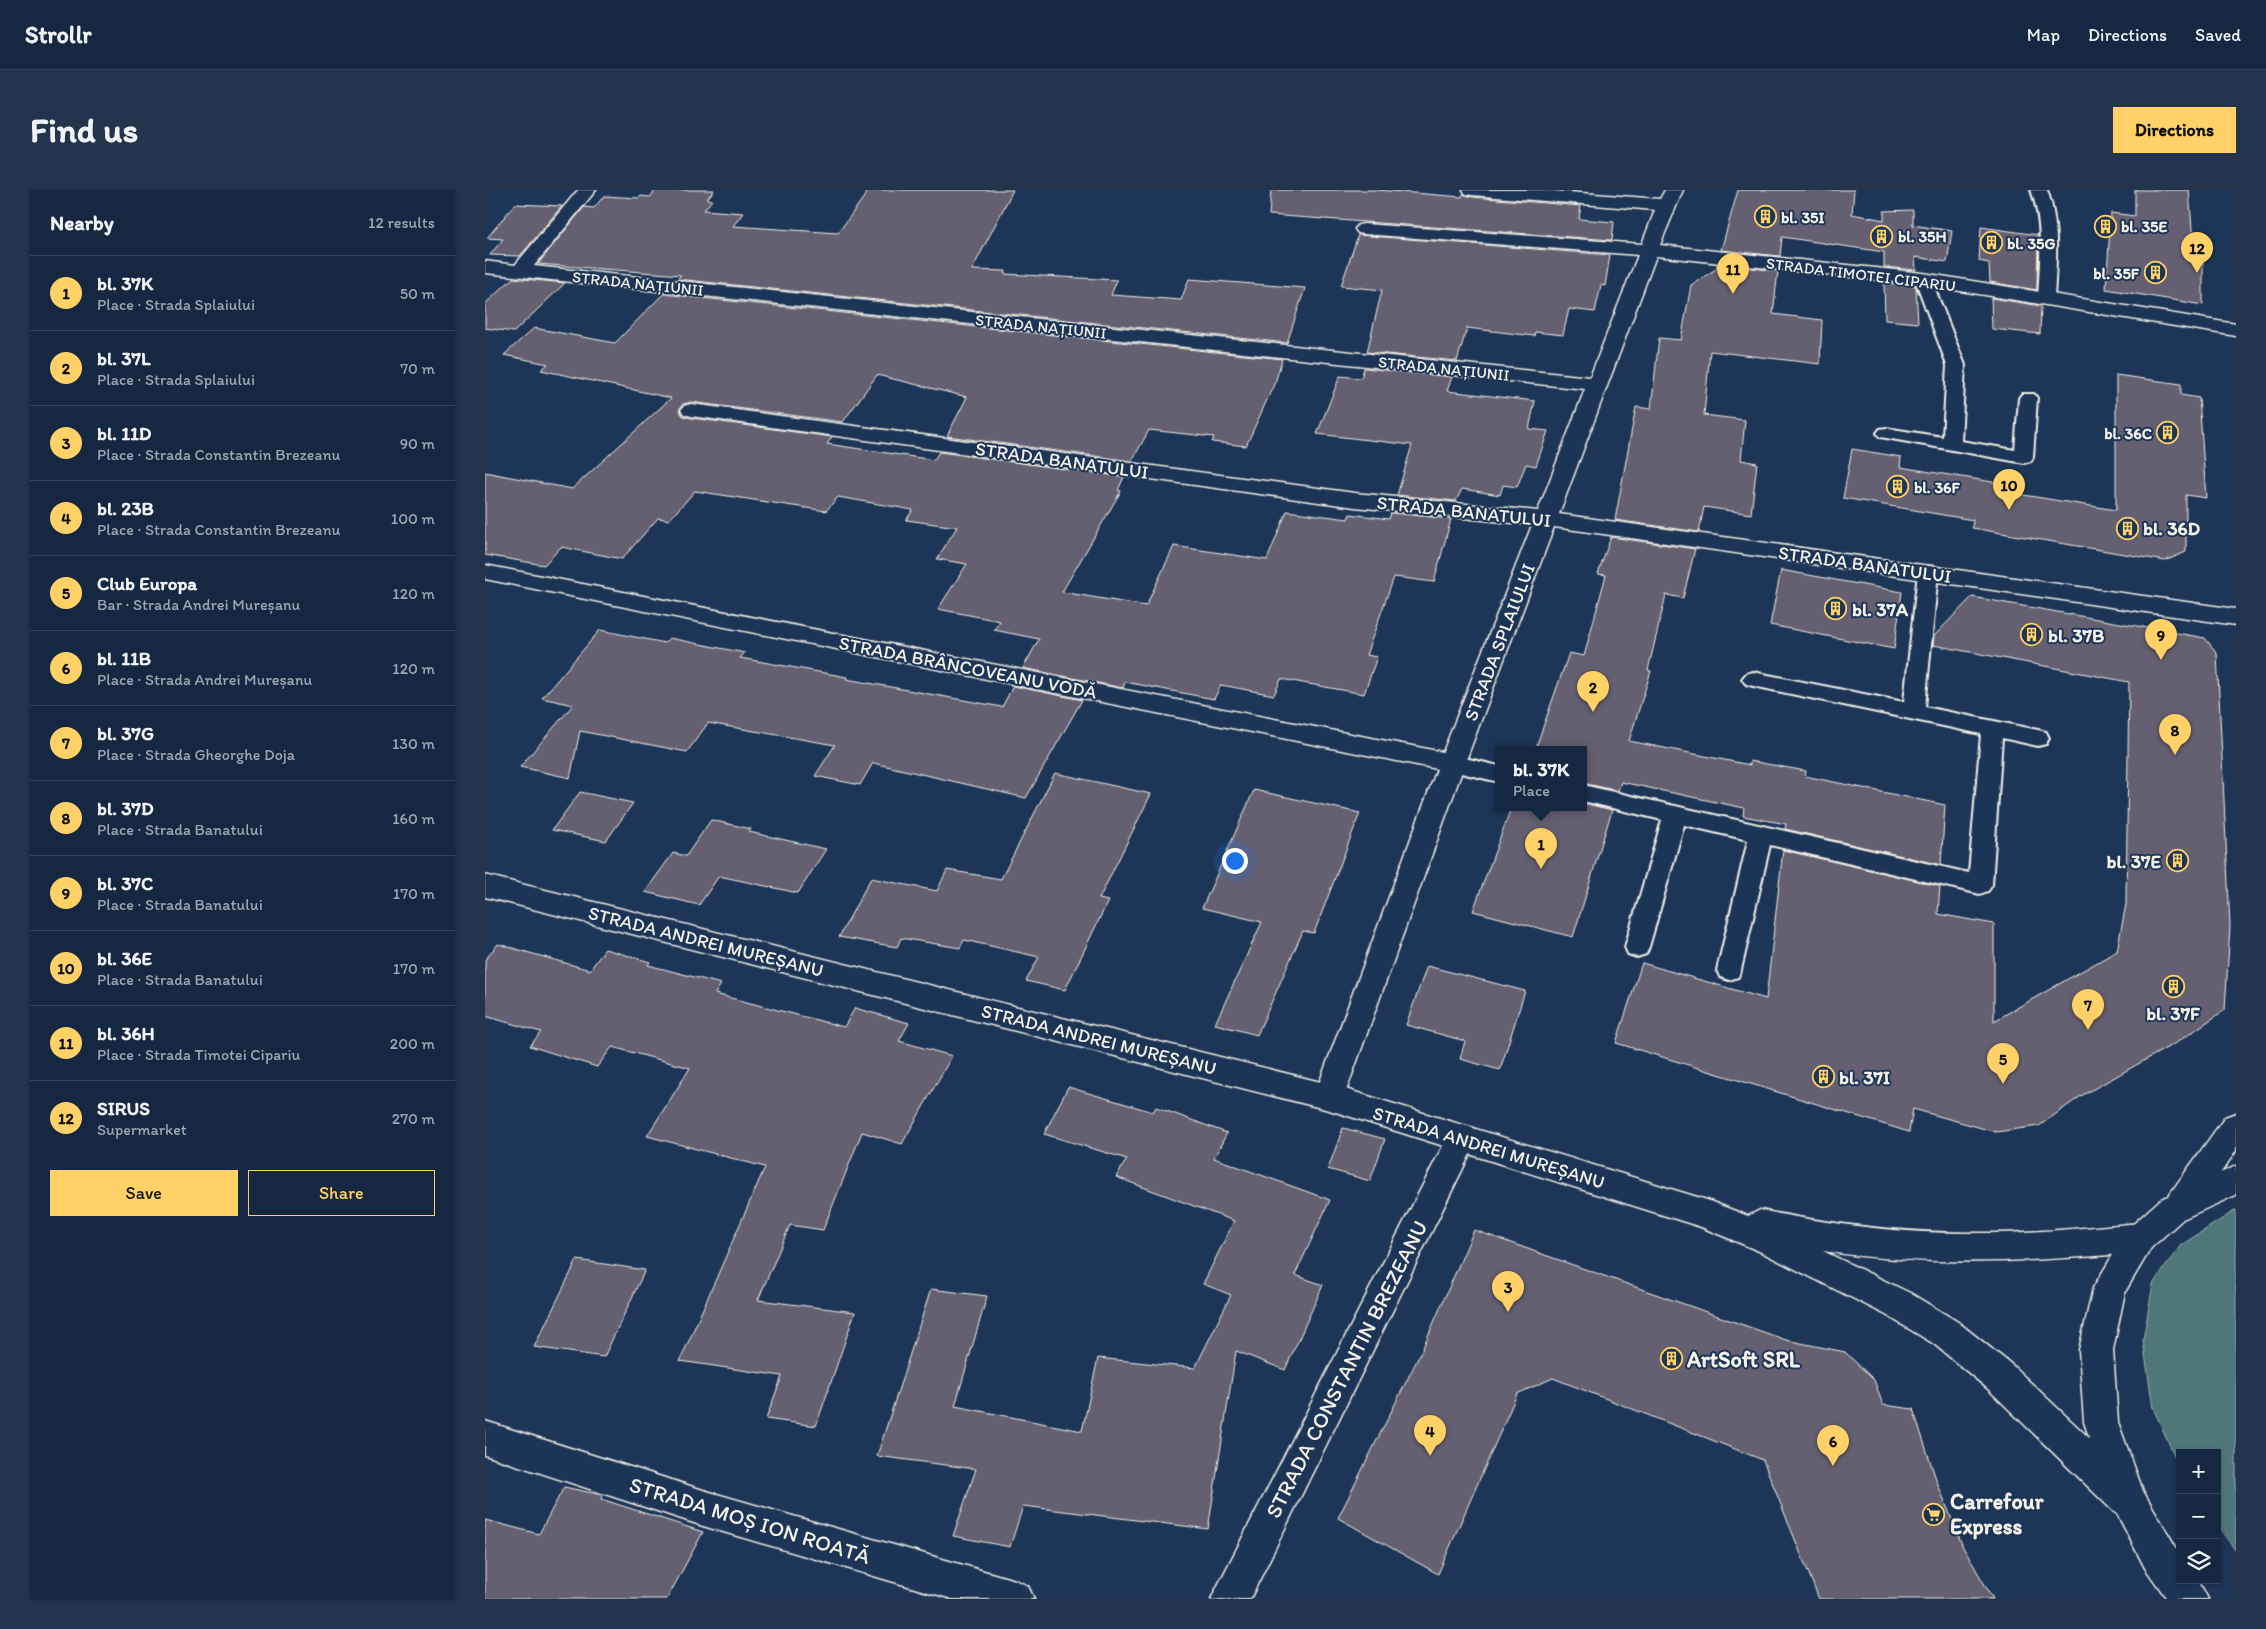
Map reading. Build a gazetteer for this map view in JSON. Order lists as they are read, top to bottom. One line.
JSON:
{"streets":{"street":["STRADA TIMOTEI CIPARIU","STRADA NAȚIUNII","STRADA BANATULUI","STRADA SPLAIULUI","STRADA BRÂNCOVEANU VODĂ","STRADA ANDREI MUREȘANU","STRADA CONSTANTIN BREZEANU","STRADA MOȘ ION ROATĂ"]},"crossings":[["STRADA TIMOTEI CIPARIU","STRADA SPLAIULUI"],["STRADA NAȚIUNII","STRADA SPLAIULUI"],["STRADA BANATULUI","STRADA SPLAIULUI"],["STRADA SPLAIULUI","STRADA BRÂNCOVEANU VODĂ"],["STRADA SPLAIULUI","STRADA ANDREI MUREȘANU"],["STRADA ANDREI MUREȘANU","STRADA CONSTANTIN BREZEANU"]],"places":{"building":["bl. 35I","bl. 35E","bl. 35H","bl. 35G","bl. 35F","bl. 36C","bl. 36F","bl. 36D","bl. 37A","bl. 37B","bl. 37E","bl. 37F","bl. 37I","ArtSoft SRL"],"supermarket":["Carrefour Express"]},"page":{"header":"Strollr","nav":["Map","Directions","Saved"],"buttons":["Directions",["Save","Share"]],"title":"Find us","heading":["Nearby","12 results"],"pins":["12","11","10","9","2","8","1","7","5","3","4","6"],"list":[{"mark":"1","name":"bl. 37K","note":"Place · Strada Splaiului","value":"50 m"},{"mark":"2","name":"bl. 37L","note":"Place · Strada Splaiului","value":"70 m"},{"mark":"3","name":"bl. 11D","note":"Place · Strada Constantin Brezeanu","value":"90 m"},{"mark":"4","name":"bl. 23B","note":"Place · Strada Constantin Brezeanu","value":"100 m"},{"mark":"5","name":"Club Europa","note":"Bar · Strada Andrei Mureșanu","value":"120 m"},{"mark":"6","name":"bl. 11B","note":"Place · Strada Andrei Mureșanu","value":"120 m"},{"mark":"7","name":"bl. 37G","note":"Place · Strada Gheorghe Doja","value":"130 m"},{"mark":"8","name":"bl. 37D","note":"Place · Strada Banatului","value":"160 m"},{"mark":"9","name":"bl. 37C","note":"Place · Strada Banatului","value":"170 m"},{"mark":"10","name":"bl. 36E","note":"Place · Strada Banatului","value":"170 m"},{"mark":"11","name":"bl. 36H","note":"Place · Strada Timotei Cipariu","value":"200 m"},{"mark":"12","name":"SIRUS","note":"Supermarket","value":"270 m"}],"popup":["bl. 37K","Place"],"map_buttons":["+","−"]}}
